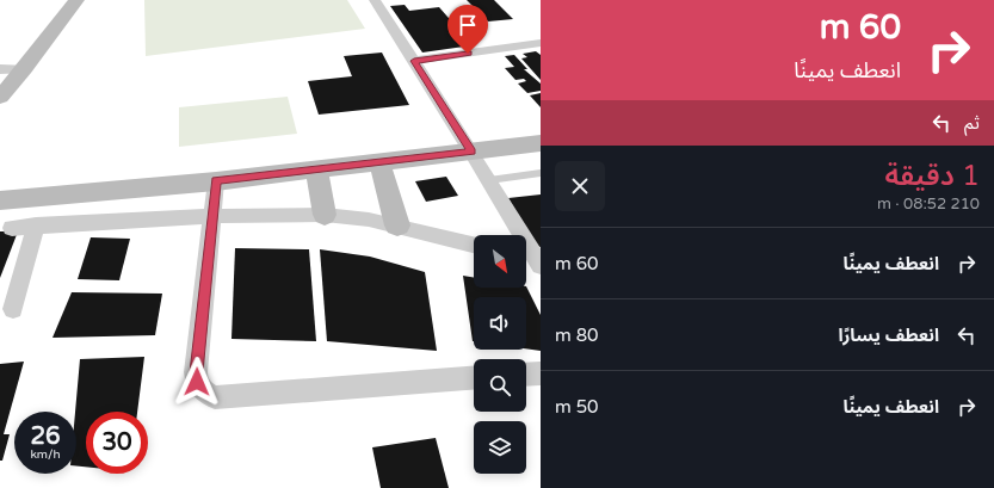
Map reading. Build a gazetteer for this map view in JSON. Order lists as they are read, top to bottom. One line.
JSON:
{"north":"bottom right","page":{"turn":["60 m","انعطف يمينًا"],"then":"ثم","heading":["1 دقيقة","210 m · 08:52"],"list":[{"name":"انعطف يمينًا","value":"60 m"},{"name":"انعطف يسارًا","value":"80 m"},{"name":"انعطف يمينًا","value":"50 m"}],"speed":"26 km/h","limit":"30"}}
